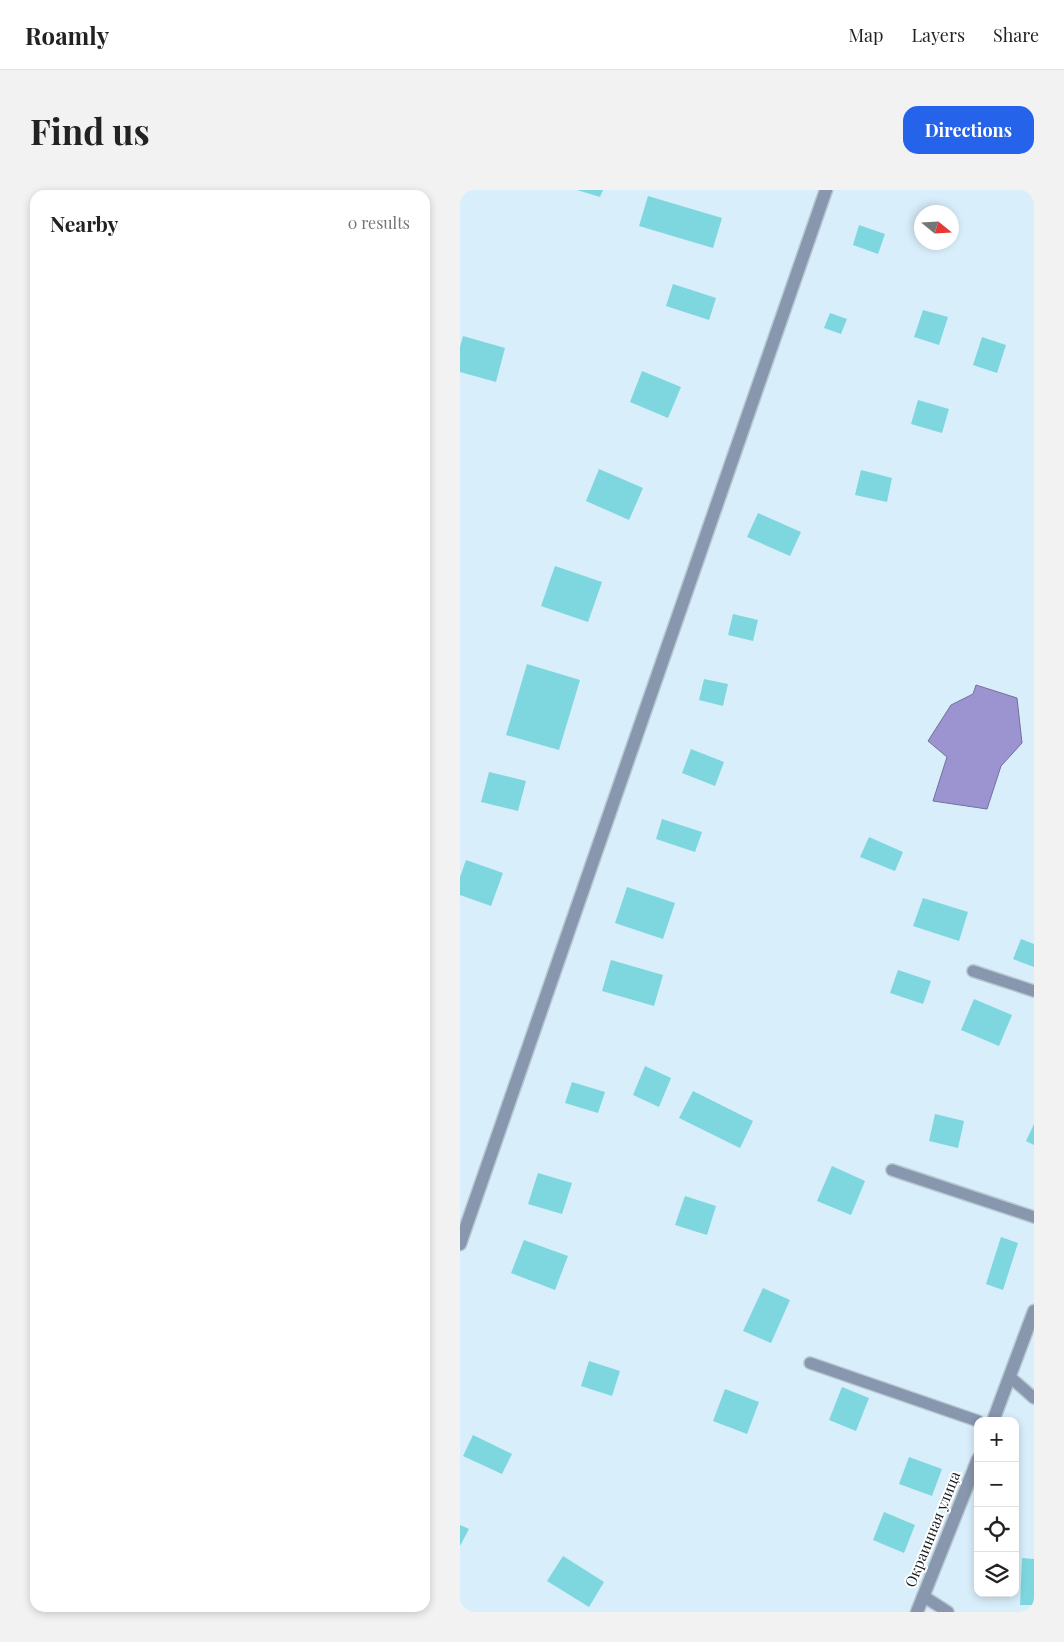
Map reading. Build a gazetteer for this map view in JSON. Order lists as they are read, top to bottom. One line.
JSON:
{"streets":{"street":["Окраинная улица"]},"north":"right","page":{"header":"Roamly","nav":["Map","Layers","Share"],"buttons":"Directions","title":"Find us","heading":["Nearby","0 results"],"map_buttons":["+","−"]}}
